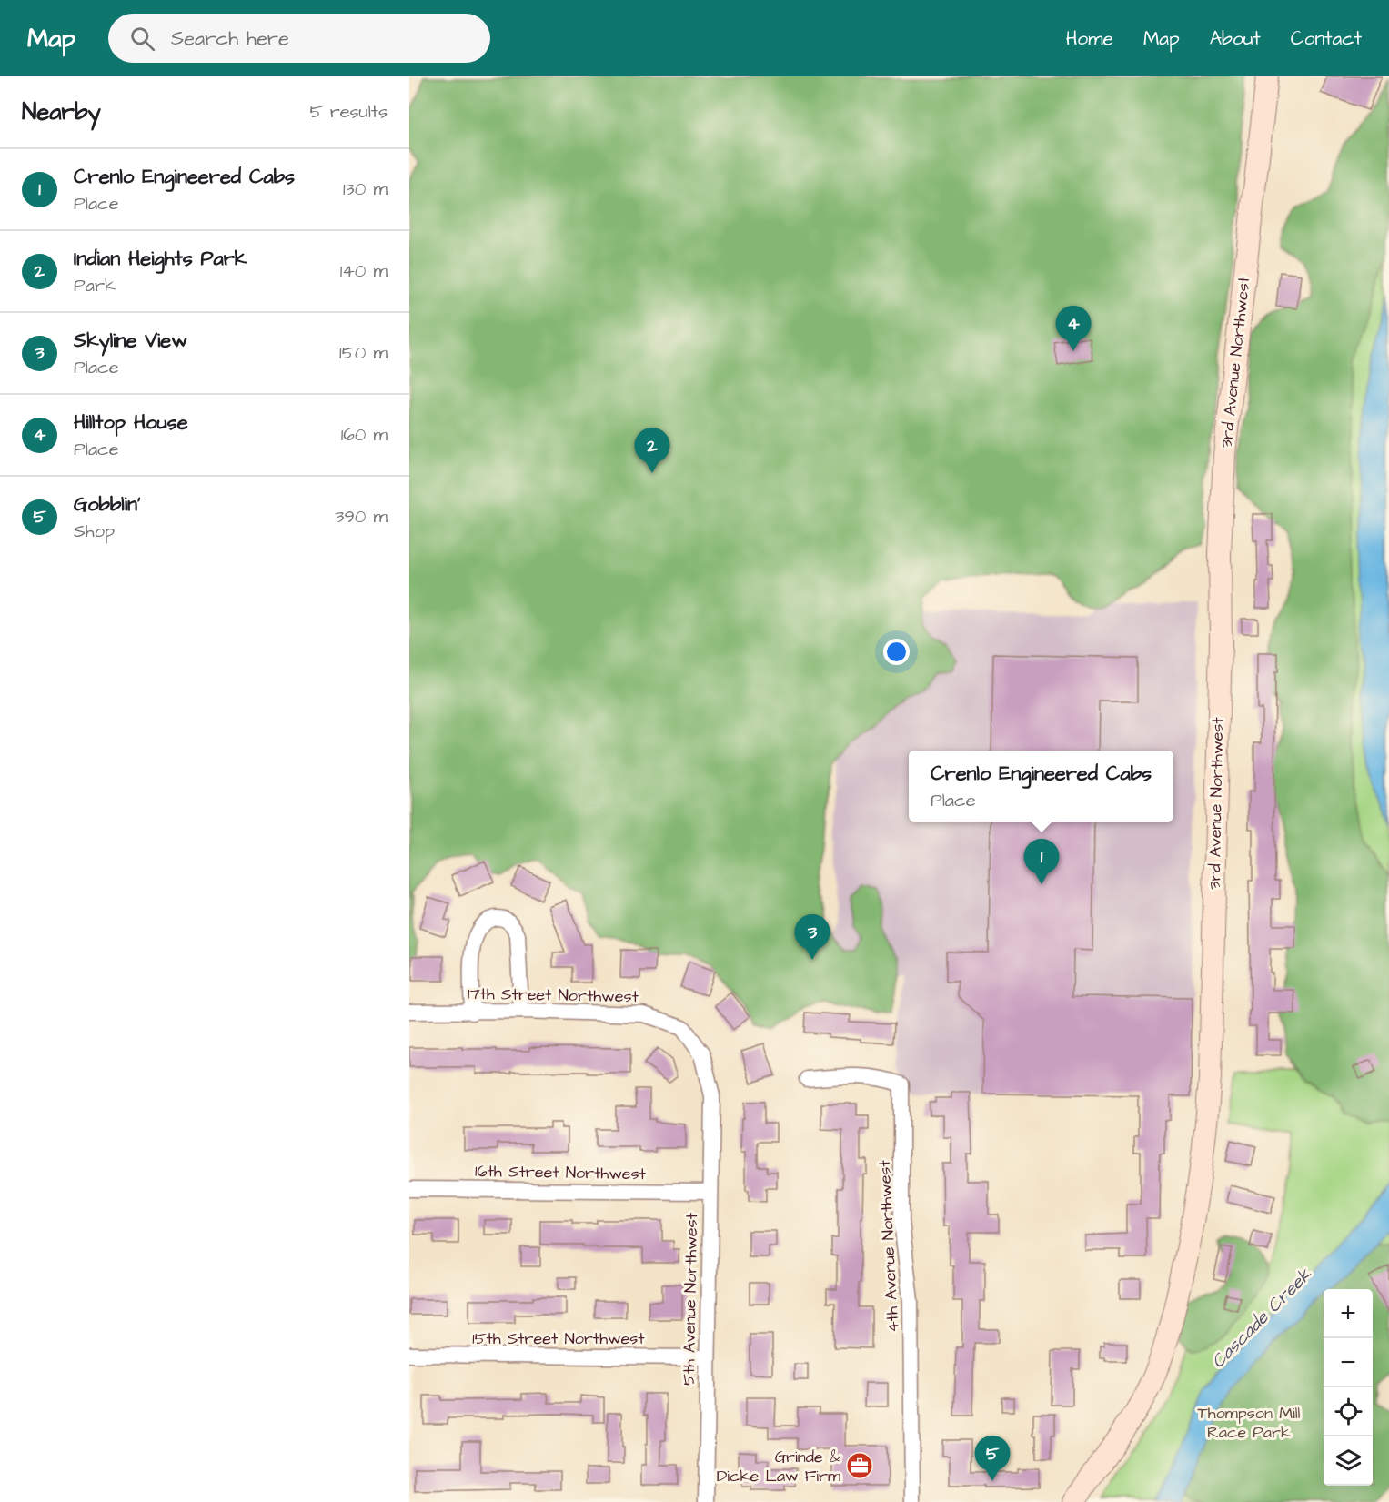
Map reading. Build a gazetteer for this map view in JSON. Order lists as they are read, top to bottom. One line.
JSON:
{"streets":{"main road":["3rd Avenue Northwest"],"street":["17th Street Northwest","16th Street Northwest","4th Avenue Northwest","5th Avenue Northwest","15th Street Northwest"]},"crossings":[["17th Street Northwest","5th Avenue Northwest"],["16th Street Northwest","5th Avenue Northwest"],["5th Avenue Northwest","15th Street Northwest"]],"water":["Cascade Creek"],"parks":["Thompson Mill Race Park"],"places":{"office":["Grinde & Dicke Law Firm"]},"page":{"header":"Map","search":"Search here","nav":["Home","Map","About","Contact"],"heading":["Nearby","5 results"],"list":[{"mark":"1","name":"Crenlo Engineered Cabs","note":"Place","value":"130 m"},{"mark":"2","name":"Indian Heights Park","note":"Park","value":"140 m"},{"mark":"3","name":"Skyline View","note":"Place","value":"150 m"},{"mark":"4","name":"Hilltop House","note":"Place","value":"160 m"},{"mark":"5","name":"Gobblin'","note":"Shop","value":"390 m"}],"pins":["4","2","1","3","5"],"popup":["Crenlo Engineered Cabs","Place"],"map_buttons":["+","−"]}}
